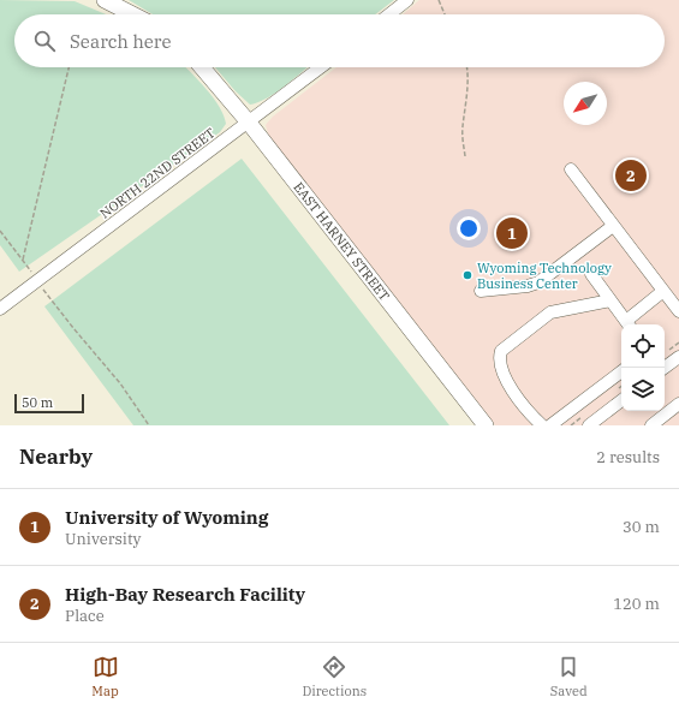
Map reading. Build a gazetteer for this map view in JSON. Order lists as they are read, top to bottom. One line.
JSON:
{"streets":{"main road":["EAST HARNEY STREET"],"street":["NORTH 22ND STREET"]},"crossings":[["NORTH 22ND STREET","EAST HARNEY STREET"]],"places":["Wyoming Technology Business Center"],"scale_bar":"50 m","north":"bottom left","page":{"search":"Search here","pins":["2","1"],"scale":"50 m","heading":["Nearby","2 results"],"list":[{"mark":"1","name":"University of Wyoming","note":"University","value":"30 m"},{"mark":"2","name":"High-Bay Research Facility","note":"Place","value":"120 m"}],"nav":["Map","Directions","Saved"]}}
